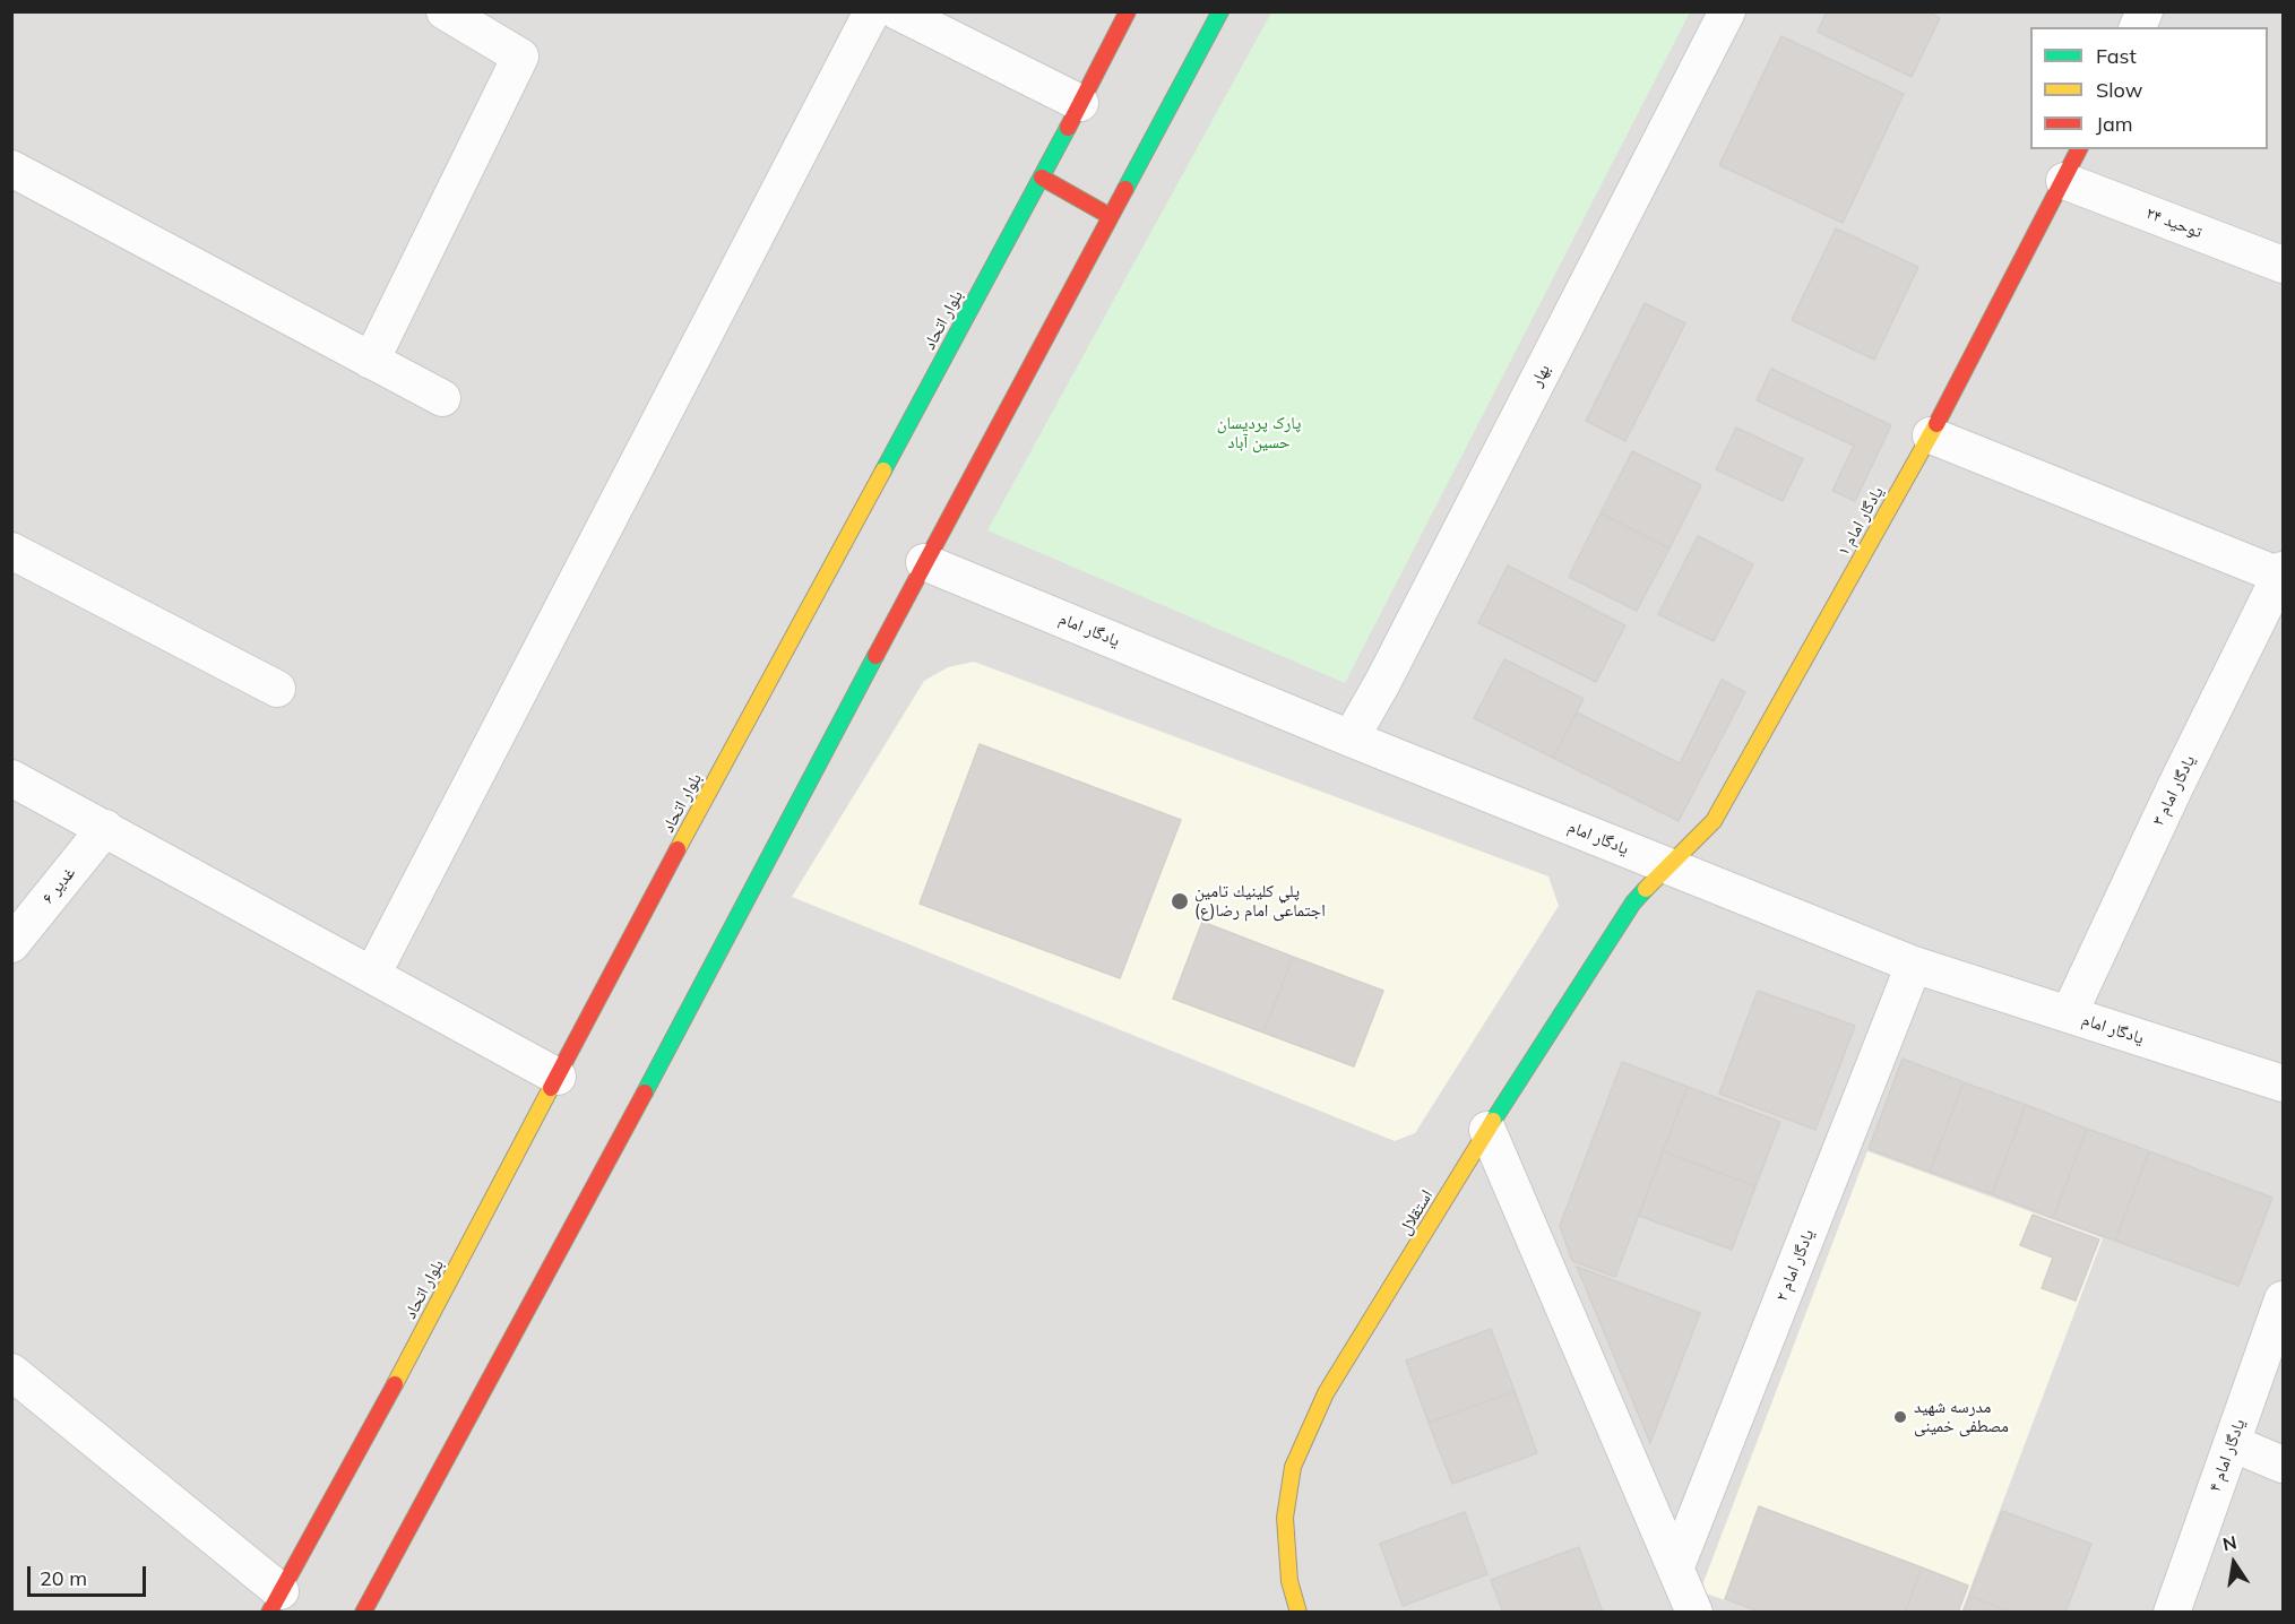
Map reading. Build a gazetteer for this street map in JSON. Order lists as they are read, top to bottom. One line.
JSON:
{"streets":{"street":["توحید ۲۴","بلوار اتحاد","بهار","یادگار امام ۱","یادگار امام","یادگار امام ۳","غدیر ۶","استقلال","یادگار امام ۲","یادگار امام ۴"]},"crossings":[["توحید ۲۴","یادگار امام ۱"],["بهار","یادگار امام"],["یادگار امام ۱","یادگار امام"],["یادگار امام ۱","استقلال"],["یادگار امام","یادگار امام ۳"],["یادگار امام","استقلال"],["یادگار امام","یادگار امام ۲"]],"parks":["پارک پردیسان حسین آباد"],"places":["پلي كلينيك تامین اجتماعی امام رضا(ع)","مدرسه شهید مصطفی خمینی"],"legend":["Fast","Slow","Jam"],"scale_bar":"20 m","north":"top"}
